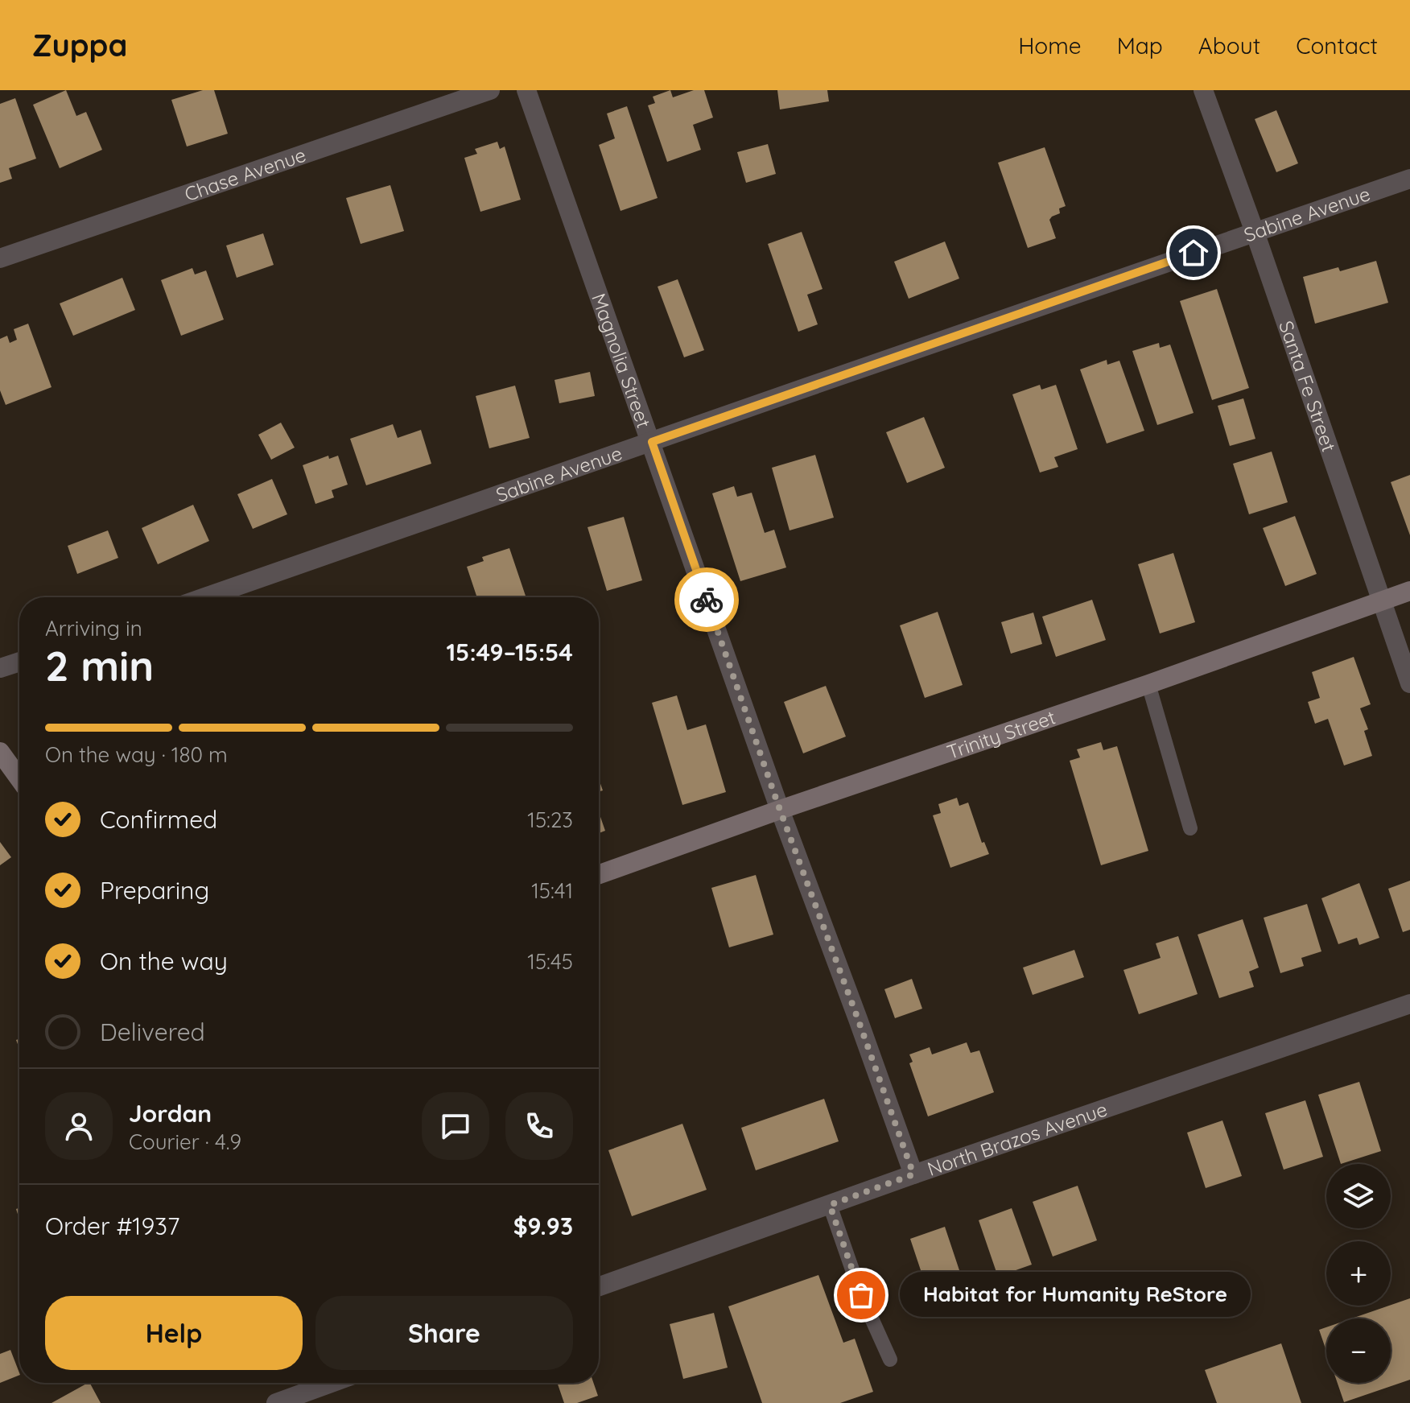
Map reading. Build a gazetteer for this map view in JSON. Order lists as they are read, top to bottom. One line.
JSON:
{"streets":{"street":["Chase Avenue","Sabine Avenue","Magnolia Street","Santa Fe Street","Trinity Street","North Brazos Avenue"]},"crossings":[["Sabine Avenue","Magnolia Street"],["Sabine Avenue","Santa Fe Street"],["Magnolia Street","Trinity Street"],["Magnolia Street","North Brazos Avenue"],["Santa Fe Street","Trinity Street"]],"places":["Habitat for Humanity ReStore"],"page":{"header":"Zuppa","nav":["Home","Map","About","Contact"],"heading":["2 min","Arriving in","15:49–15:54"],"panel":["Jordan","Courier · 4.9","Order #1937","$9.93"],"bar":"On the way · 180 m","list":[["Confirmed","15:23"],["Preparing","15:41"],["On the way","15:45"],"Delivered"],"map_buttons":["+","−"],"bubble":"Habitat for Humanity ReStore","buttons":["Help","Share"]}}
